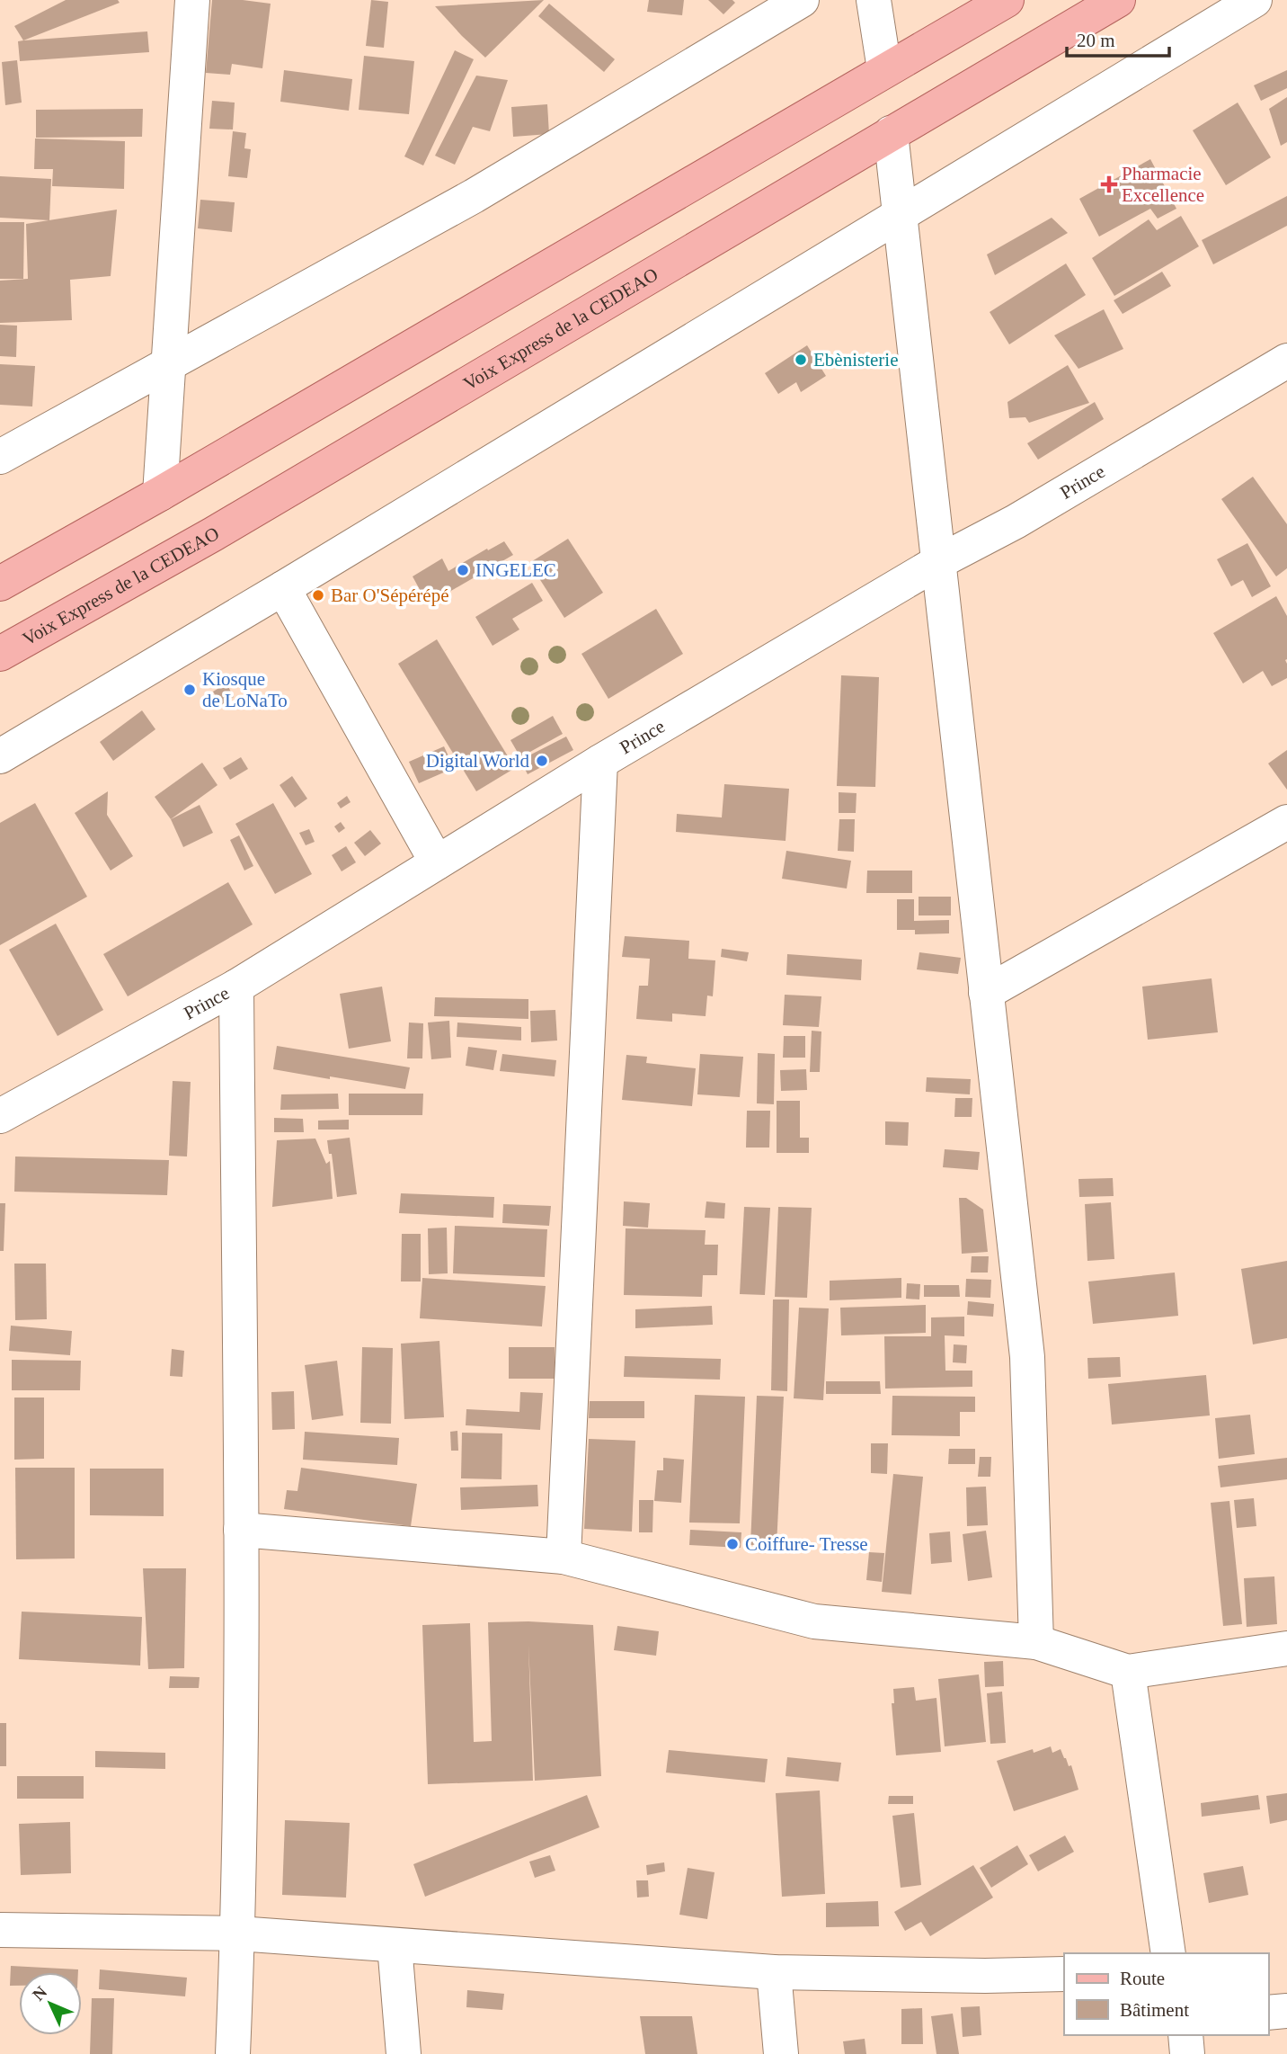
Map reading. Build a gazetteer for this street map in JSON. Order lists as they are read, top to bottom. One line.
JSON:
{"streets":{"main road":["Voix Express de la CEDEAO"],"street":["Prince"]},"places":{"health":["Pharmacie Excellence"],"other":["Ebènisterie","INGELEC","Bar O'Sépérépé","Kiosque de LoNaTo","Digital World","Coiffure- Tresse"]},"legend":["Route","Bâtiment"],"scale_bar":"20 m","north":"top left"}
